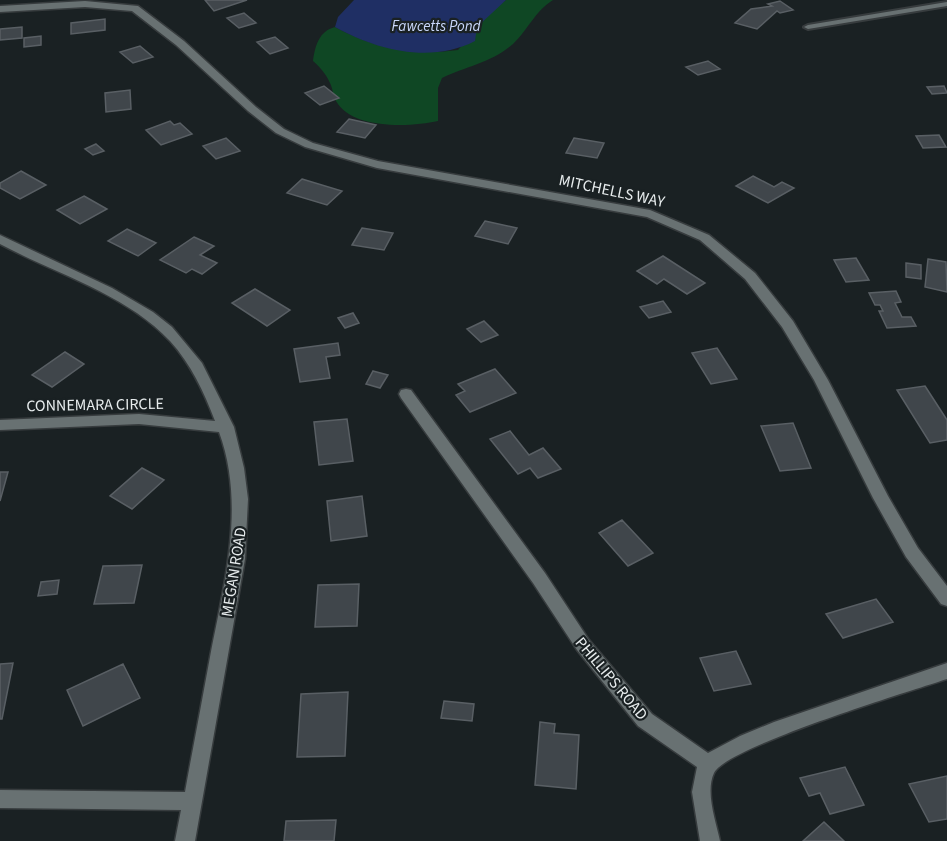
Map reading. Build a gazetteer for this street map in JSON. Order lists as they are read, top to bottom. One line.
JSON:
{"streets":{"street":["MITCHELLS WAY","CONNEMARA CIRCLE","MEGAN ROAD","PHILLIPS ROAD"]},"crossings":[["CONNEMARA CIRCLE","MEGAN ROAD"]],"water":["Fawcetts Pond"]}
